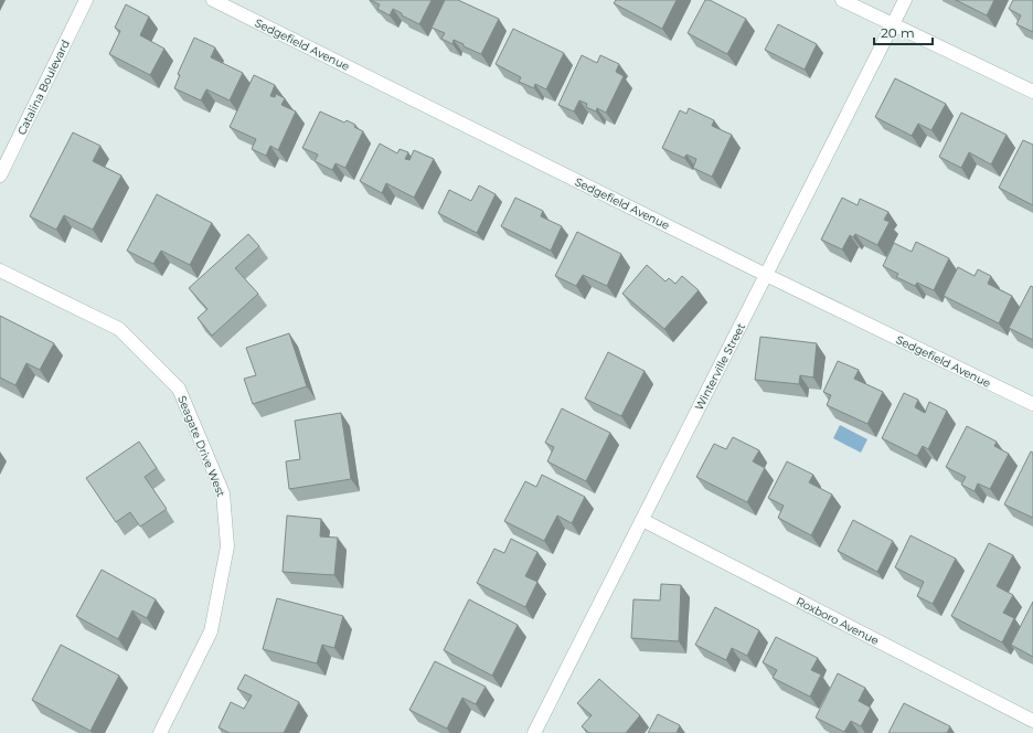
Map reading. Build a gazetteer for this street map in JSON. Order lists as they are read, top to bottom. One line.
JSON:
{"streets":{"street":["Sedgefield Avenue","Catalina Boulevard","Winterville Street","Seagate Drive West","Roxboro Avenue"]},"crossings":[["Sedgefield Avenue","Winterville Street"],["Winterville Street","Roxboro Avenue"]],"scale_bar":"20 m"}
